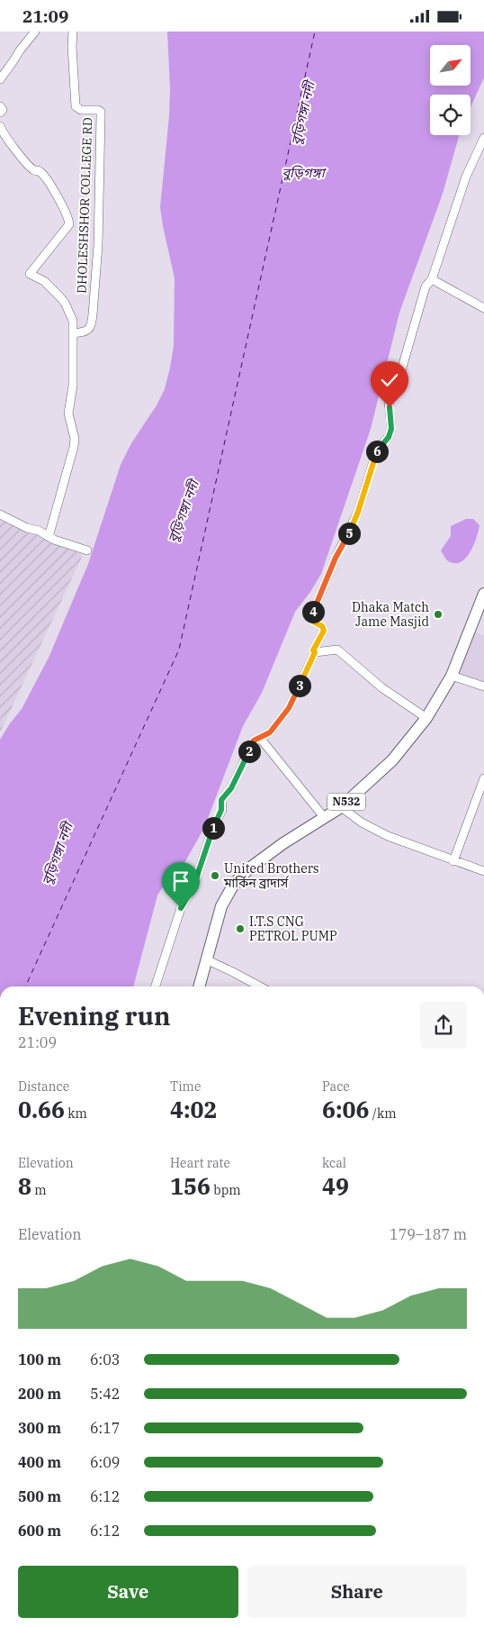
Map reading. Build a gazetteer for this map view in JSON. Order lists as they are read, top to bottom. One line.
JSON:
{"streets":{"highway":["N532"],"street":["DHOLESHSHOR COLLEGE RD"]},"water":["বুড়িগঙ্গা নদী","বুড়িগঙ্গা"],"places":["Dhaka Match Jame Masjid","United Brothers মার্কিন ব্রাদার্স","I.T.S CNG PETROL PUMP"],"north":"top right","page":{"status":"21:09","pins":["6","5","4","3","2","1"],"heading":["Evening run","21:09"],"stats":[["Distance","0.66 km"],["Time","4:02"],["Pace","6:06 /km"],["Elevation","8 m"],["Heart rate","156 bpm"],["kcal","49"]],"chart":["Elevation","179–187 m"],"list":[{"name":"100 m","note":"6:03"},{"name":"200 m","note":"5:42"},{"name":"300 m","note":"6:17"},{"name":"400 m","note":"6:09"},{"name":"500 m","note":"6:12"},{"name":"600 m","note":"6:12"}],"buttons":["Save","Share"]}}
